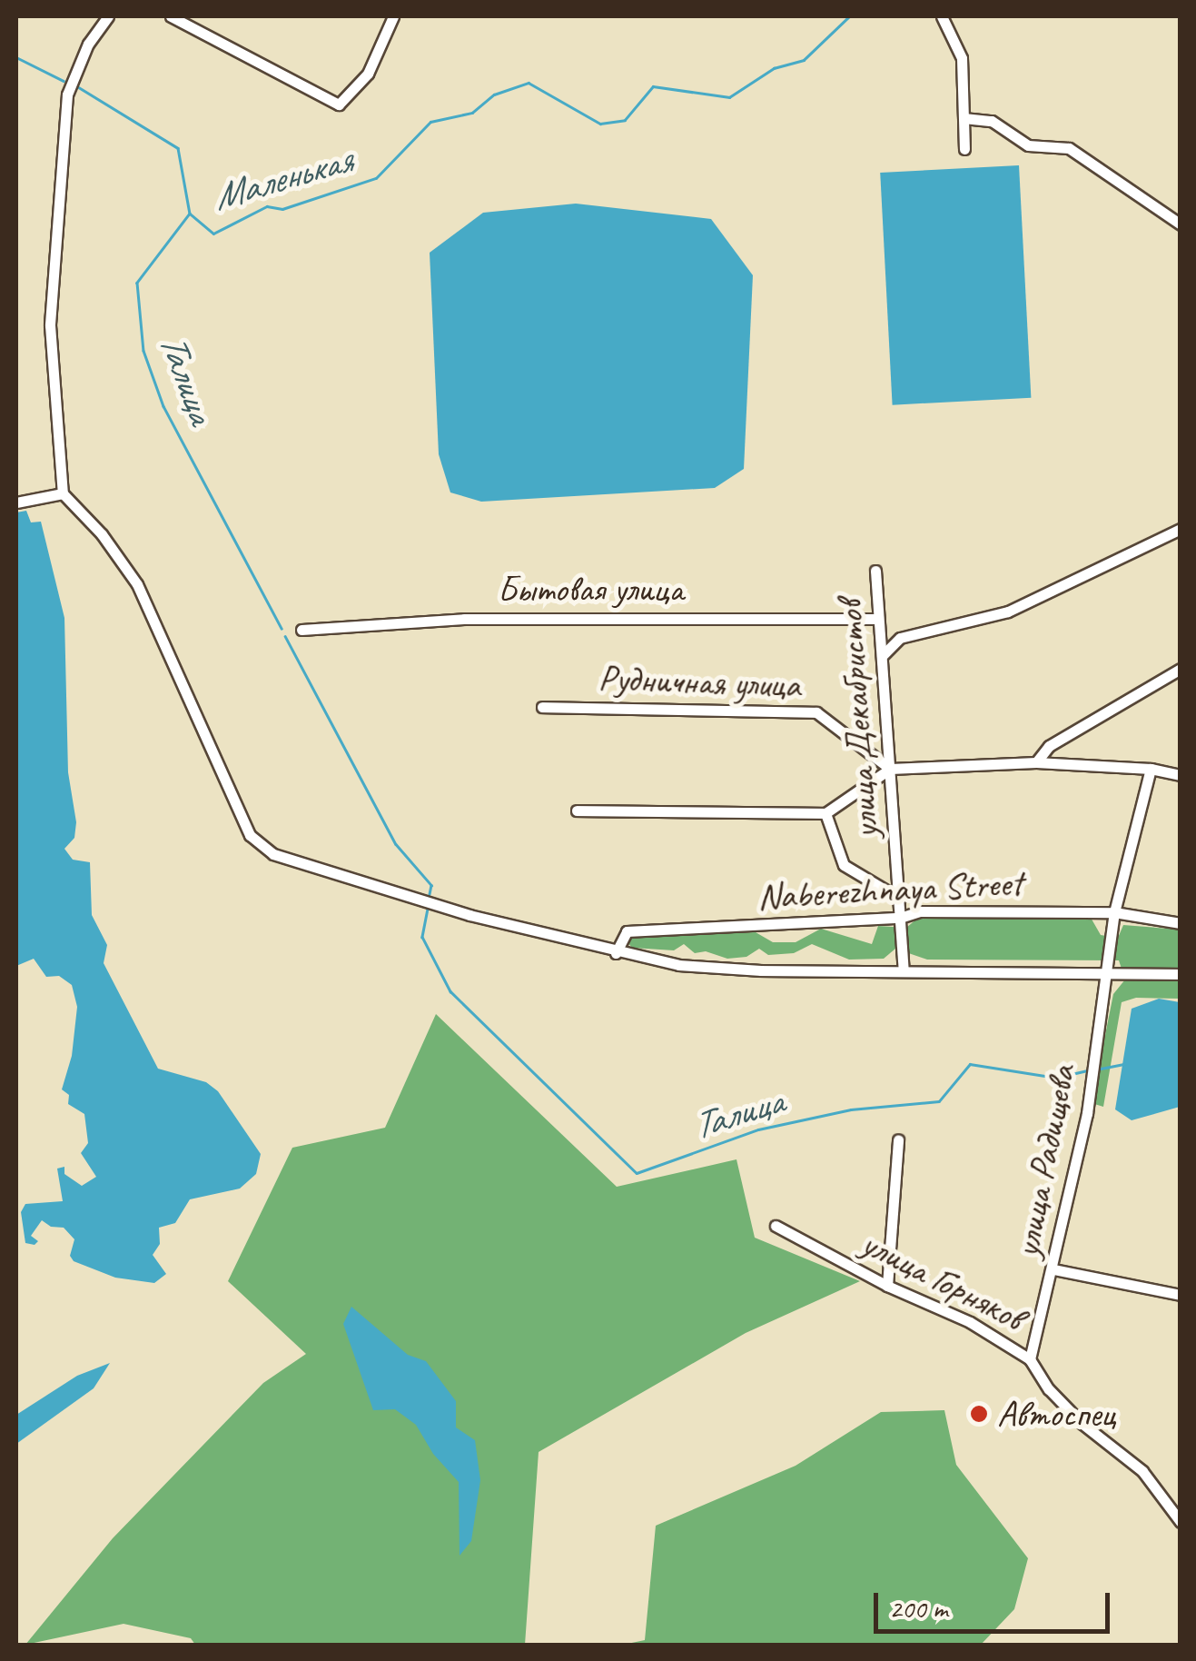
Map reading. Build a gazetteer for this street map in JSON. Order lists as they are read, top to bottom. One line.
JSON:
{"streets":{"street":["Бытовая улица","Рудничная улица","улица Декабристов","Naberezhnaya Street","улица Радищева","улица Горняков"]},"crossings":[["Бытовая улица","улица Декабристов"],["Рудничная улица","улица Декабристов"],["улица Декабристов","Naberezhnaya Street"],["Naberezhnaya Street","улица Радищева"],["улица Радищева","улица Горняков"]],"water":["Маленькая","Талица"],"places":["Автоспец"],"scale_bar":"200 m"}
